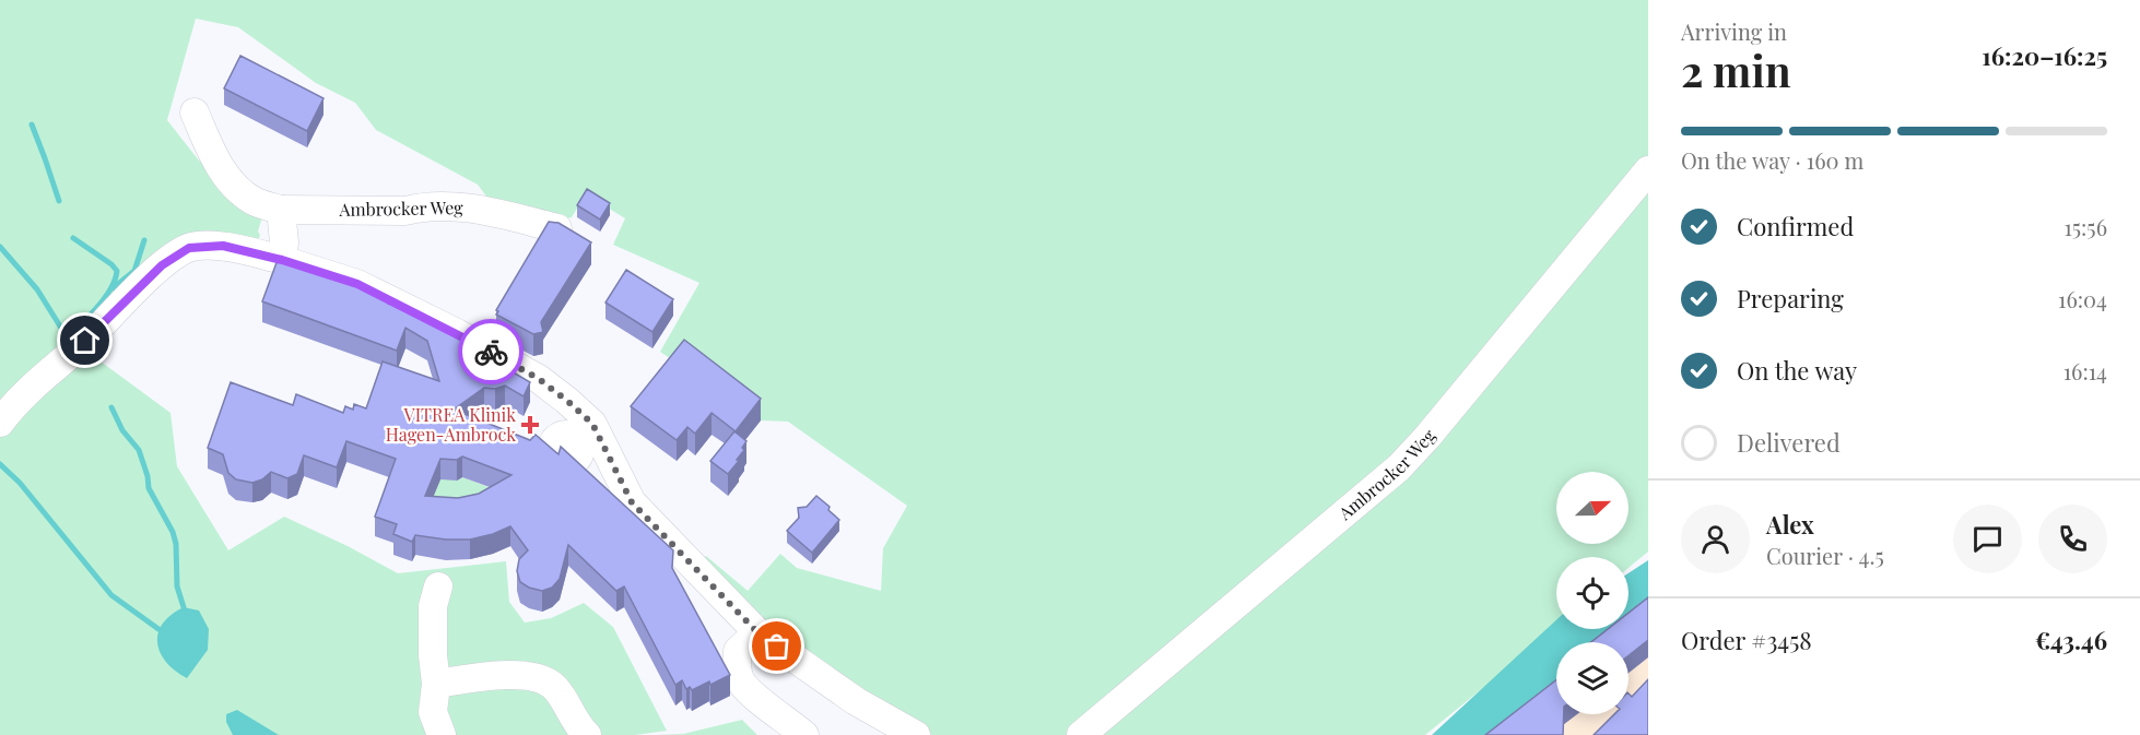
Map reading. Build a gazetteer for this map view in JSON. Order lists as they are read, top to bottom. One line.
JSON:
{"streets":{"lane":["Ambrocker Weg"]},"places":{"health":["VITREA Klinik Hagen-Ambrock"]},"north":"right","page":{"heading":["2 min","Arriving in","16:20–16:25"],"panel":["Alex","Courier · 4.5","Order #3458","€43.46"],"bar":"On the way · 160 m","list":[["Confirmed","15:56"],["Preparing","16:04"],["On the way","16:14"],"Delivered"]}}
